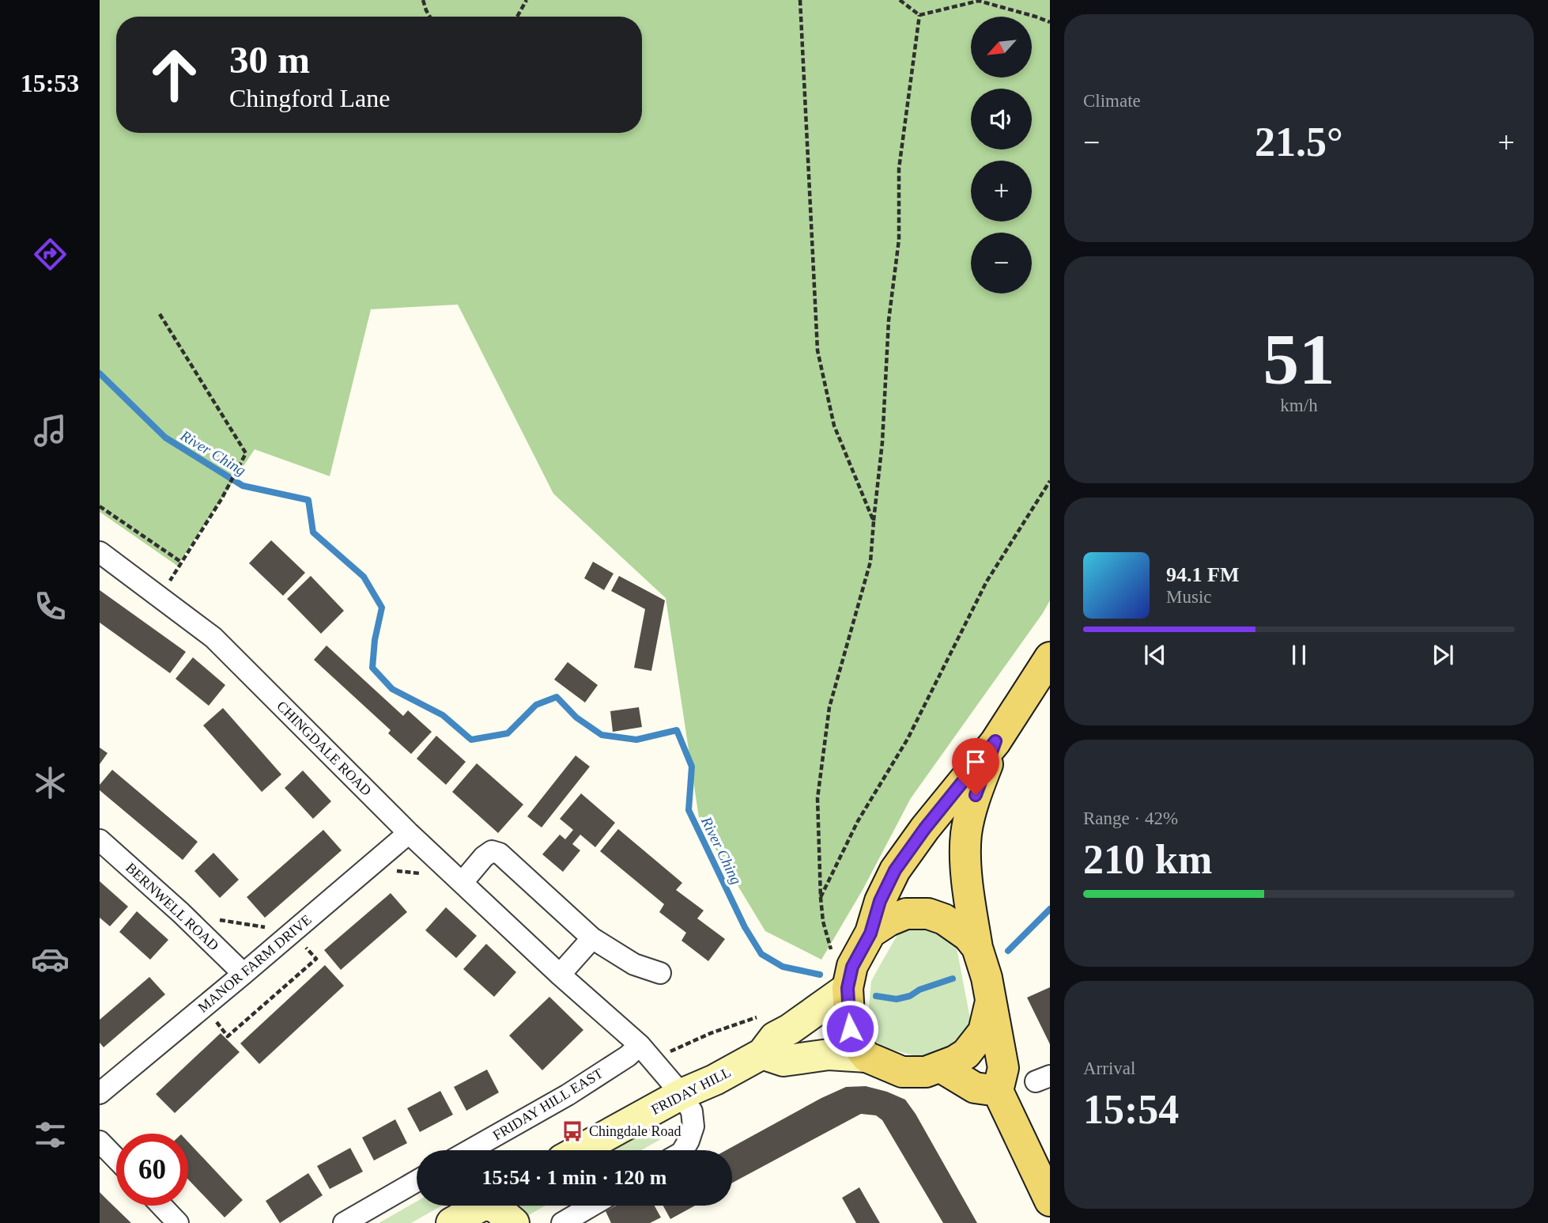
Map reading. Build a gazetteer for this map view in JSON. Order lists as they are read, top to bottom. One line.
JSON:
{"streets":{"main road":["FRIDAY HILL"],"street":["CHINGDALE ROAD","BERNWELL ROAD","MANOR FARM DRIVE","FRIDAY HILL EAST"]},"crossings":[["CHINGDALE ROAD","MANOR FARM DRIVE"],["CHINGDALE ROAD","FRIDAY HILL"],["CHINGDALE ROAD","FRIDAY HILL EAST"],["BERNWELL ROAD","MANOR FARM DRIVE"]],"water":["River Ching"],"places":{"bus stop":["Chingdale Road"]},"north":"bottom left","page":{"tabs":"15:53","tile":["Climate",["51","km/h"],["Range · 42%","210 km"],["Arrival","15:54"]],"map_buttons":["+","−"],"turn":["30 m","Chingford Lane"],"heat":["−","21.5°","+"],"song":["94.1 FM","Music"],"limit":"60","trip":"15:54 · 1 min · 120 m"}}
